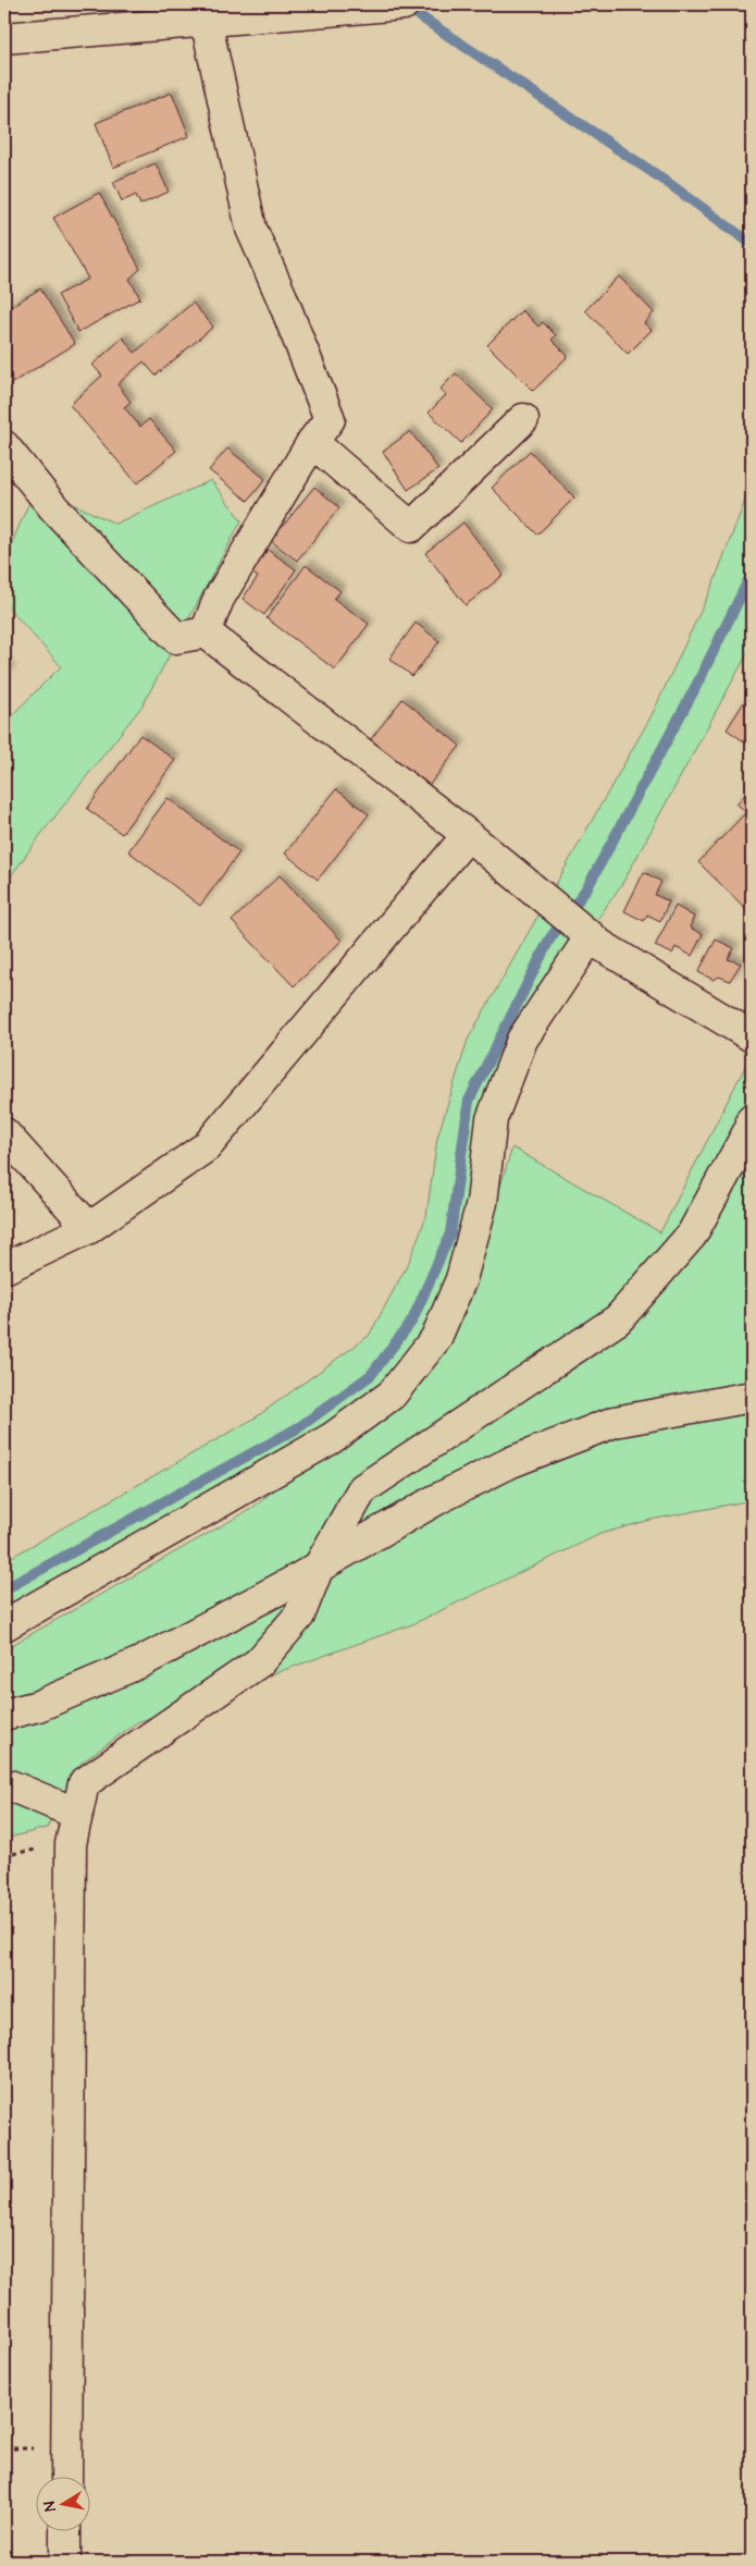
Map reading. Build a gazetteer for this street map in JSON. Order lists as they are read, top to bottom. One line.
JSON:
{"north":"left"}
